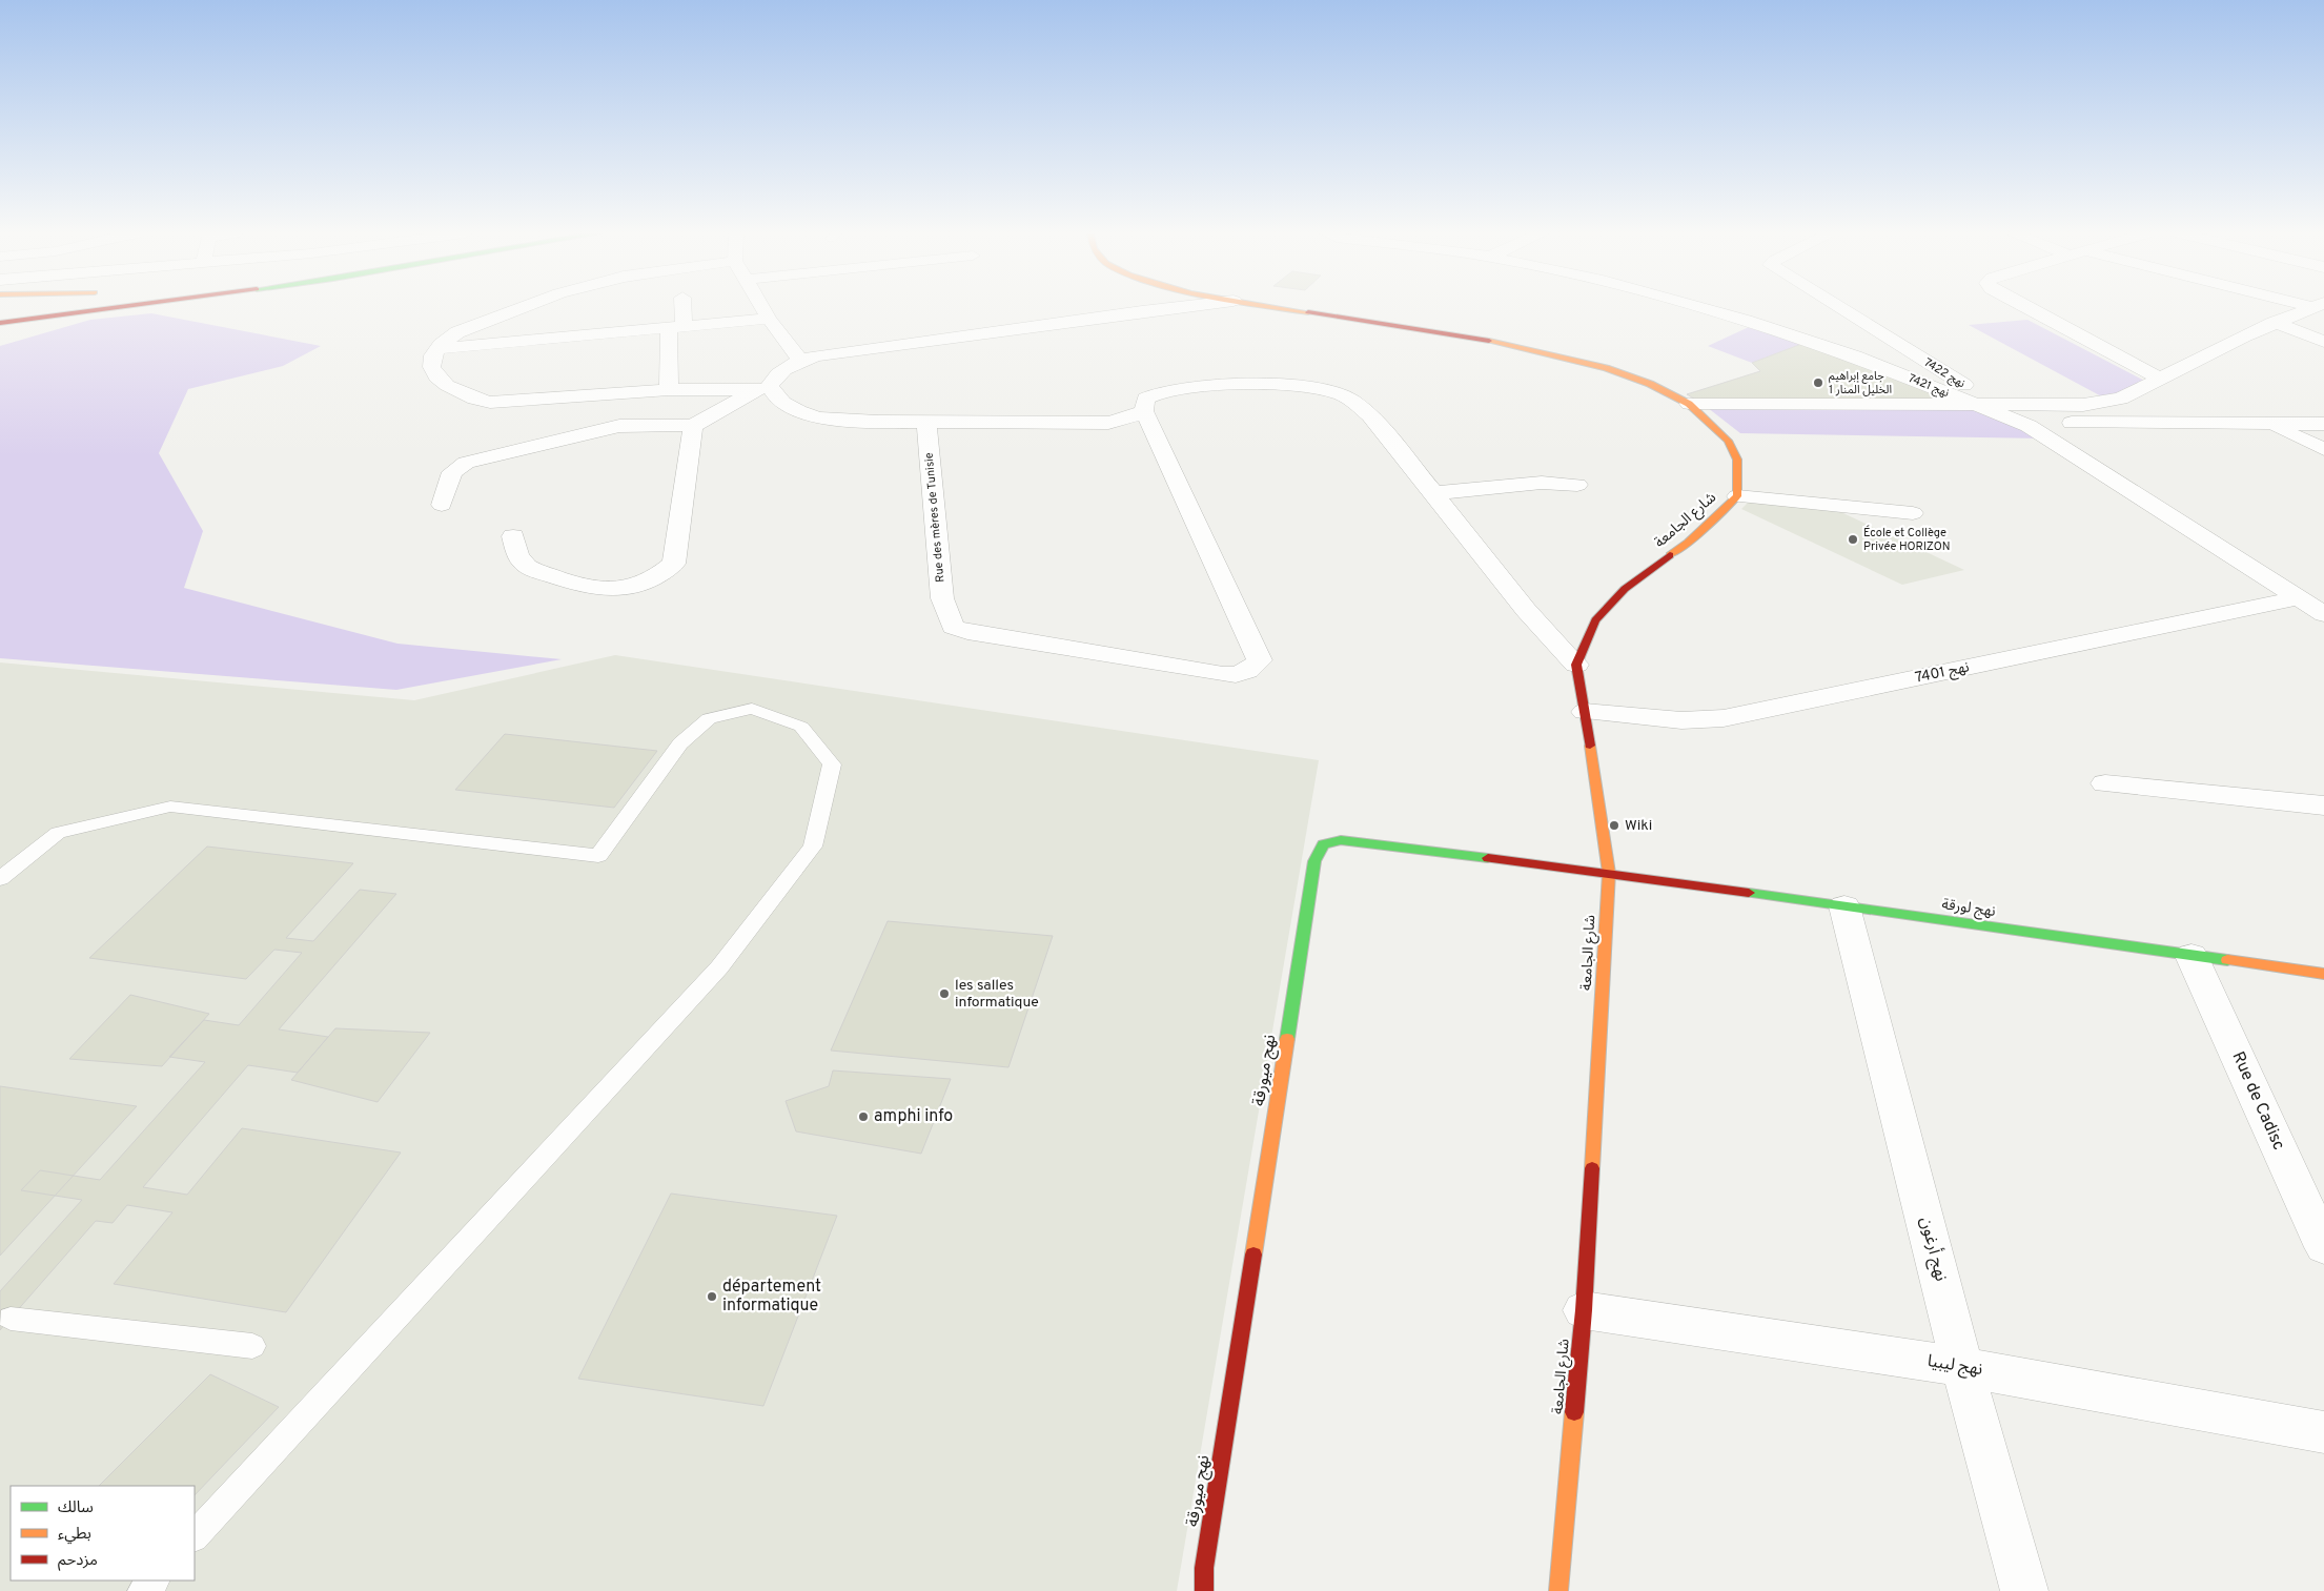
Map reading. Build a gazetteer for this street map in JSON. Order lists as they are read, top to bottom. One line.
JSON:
{"streets":{"main road":["شارع الجامعة","نهج لورقة","نهج ميورقة"],"street":["نهج 7422","نهج 7421","Rue des mères de Tunisie","نهج 7401","Rue de Cadisc","نهج أرغون","نهج ليبيا"]},"crossings":[["نهج 7422","نهج 7421"],["شارع الجامعة","نهج 7401"],["شارع الجامعة","نهج لورقة"],["شارع الجامعة","نهج ميورقة"],["شارع الجامعة","نهج ليبيا"],["نهج لورقة","نهج ميورقة"],["نهج لورقة","Rue de Cadisc"],["نهج لورقة","نهج أرغون"],["نهج أرغون","نهج ليبيا"]],"places":["جامع إبراهيم الخليل المنار 1","École et Collège Privée HORIZON","Wiki","les salles informatique","amphi info","département informatique"],"legend":["سالك","بطيء","مزدحم"]}
